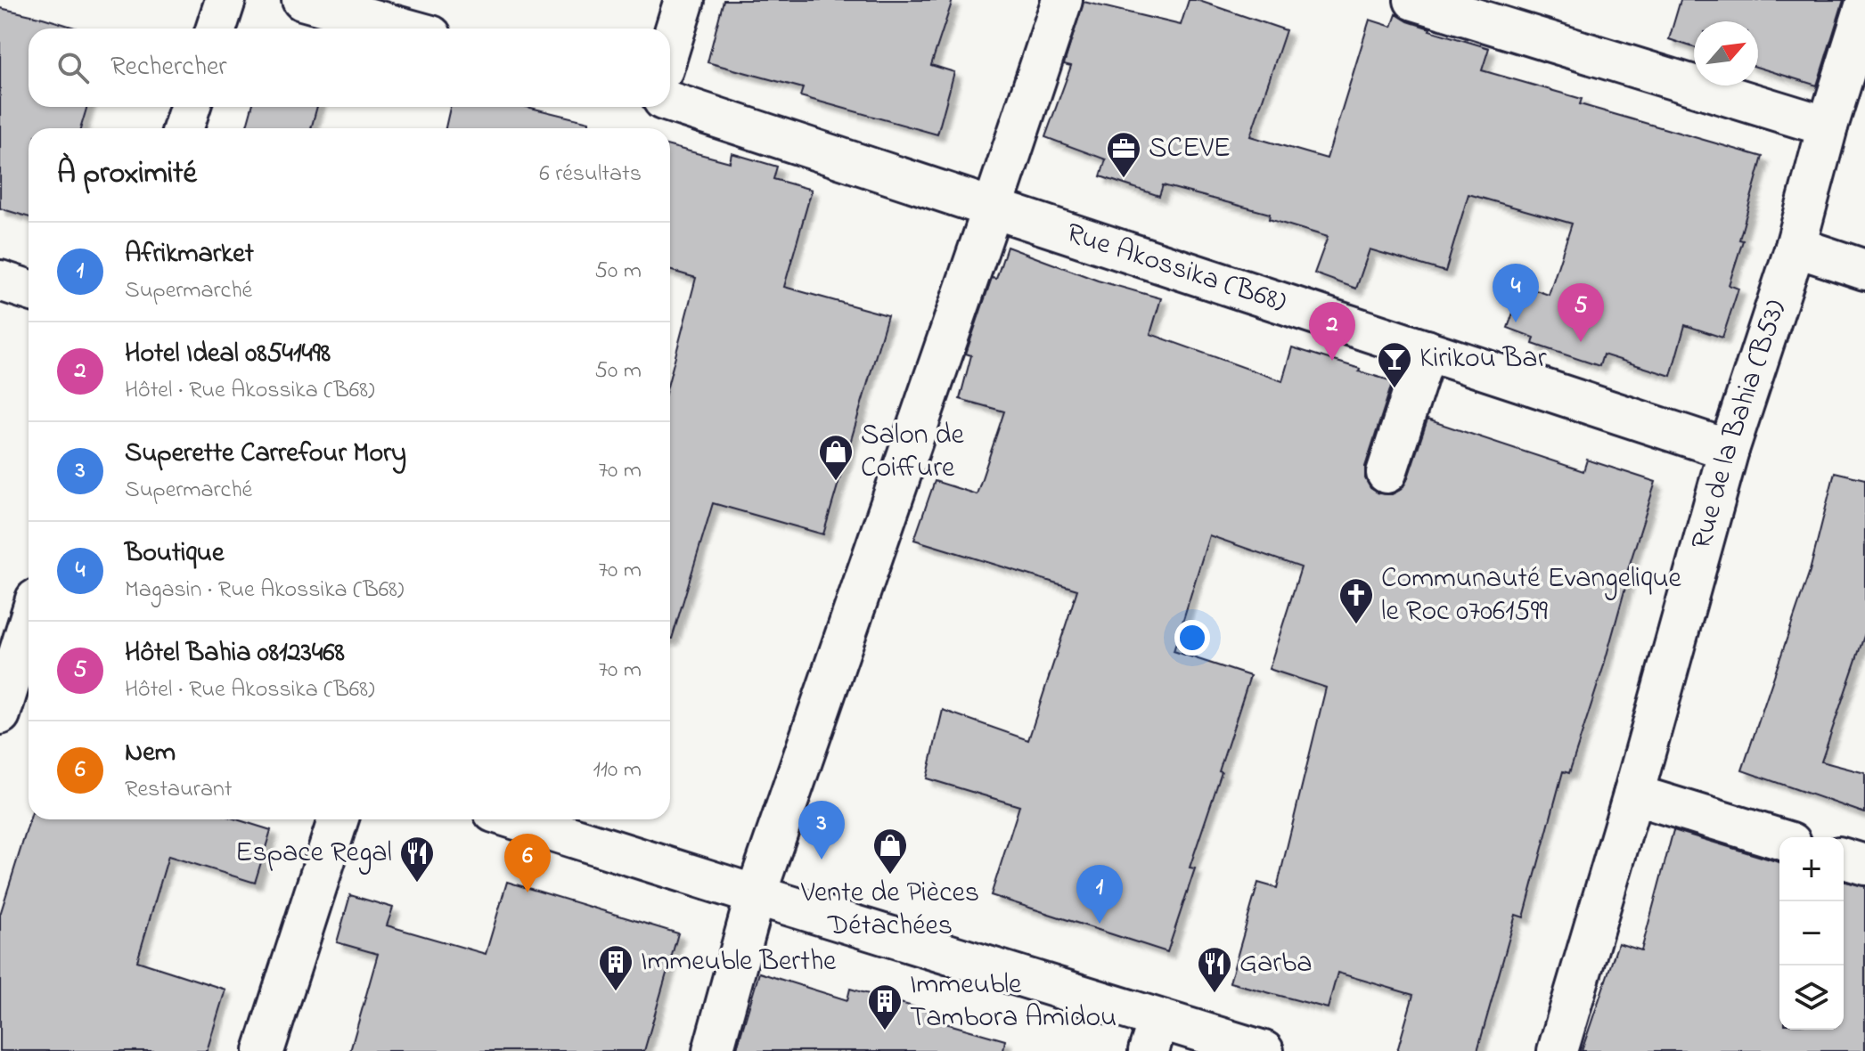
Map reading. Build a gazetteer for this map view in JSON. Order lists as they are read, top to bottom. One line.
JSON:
{"streets":{"street":["Rue Akossika (B68)","Rue de la Bahia (B53)"]},"crossings":[["Rue Akossika (B68)","Rue de la Bahia (B53)"]],"places":{"office":["SCEVE"],"bar":["Kirikou Bar"],"shop":["Salon de Coiffure","Vente de Pièces Détachées"],"church":["Communauté Evangelique le Roc 07061599"],"restaurant":["Espace Regal","Garba"],"building":["Immeuble Berthe","Immeuble Tambora Amidou"]},"north":"top right","page":{"search":"Rechercher","heading":["À proximité","6 résultats"],"list":[{"mark":"1","name":"Afrikmarket","note":"Supermarché","value":"50 m"},{"mark":"2","name":"Hotel Ideal 08541498","note":"Hôtel · Rue Akossika (B68)","value":"50 m"},{"mark":"3","name":"Superette Carrefour Mory","note":"Supermarché","value":"70 m"},{"mark":"4","name":"Boutique","note":"Magasin · Rue Akossika (B68)","value":"70 m"},{"mark":"5","name":"Hôtel Bahia 08123468","note":"Hôtel · Rue Akossika (B68)","value":"70 m"},{"mark":"6","name":"Nem","note":"Restaurant","value":"110 m"}],"pins":["4","5","2","3","6","1"],"map_buttons":["+","−"]}}
